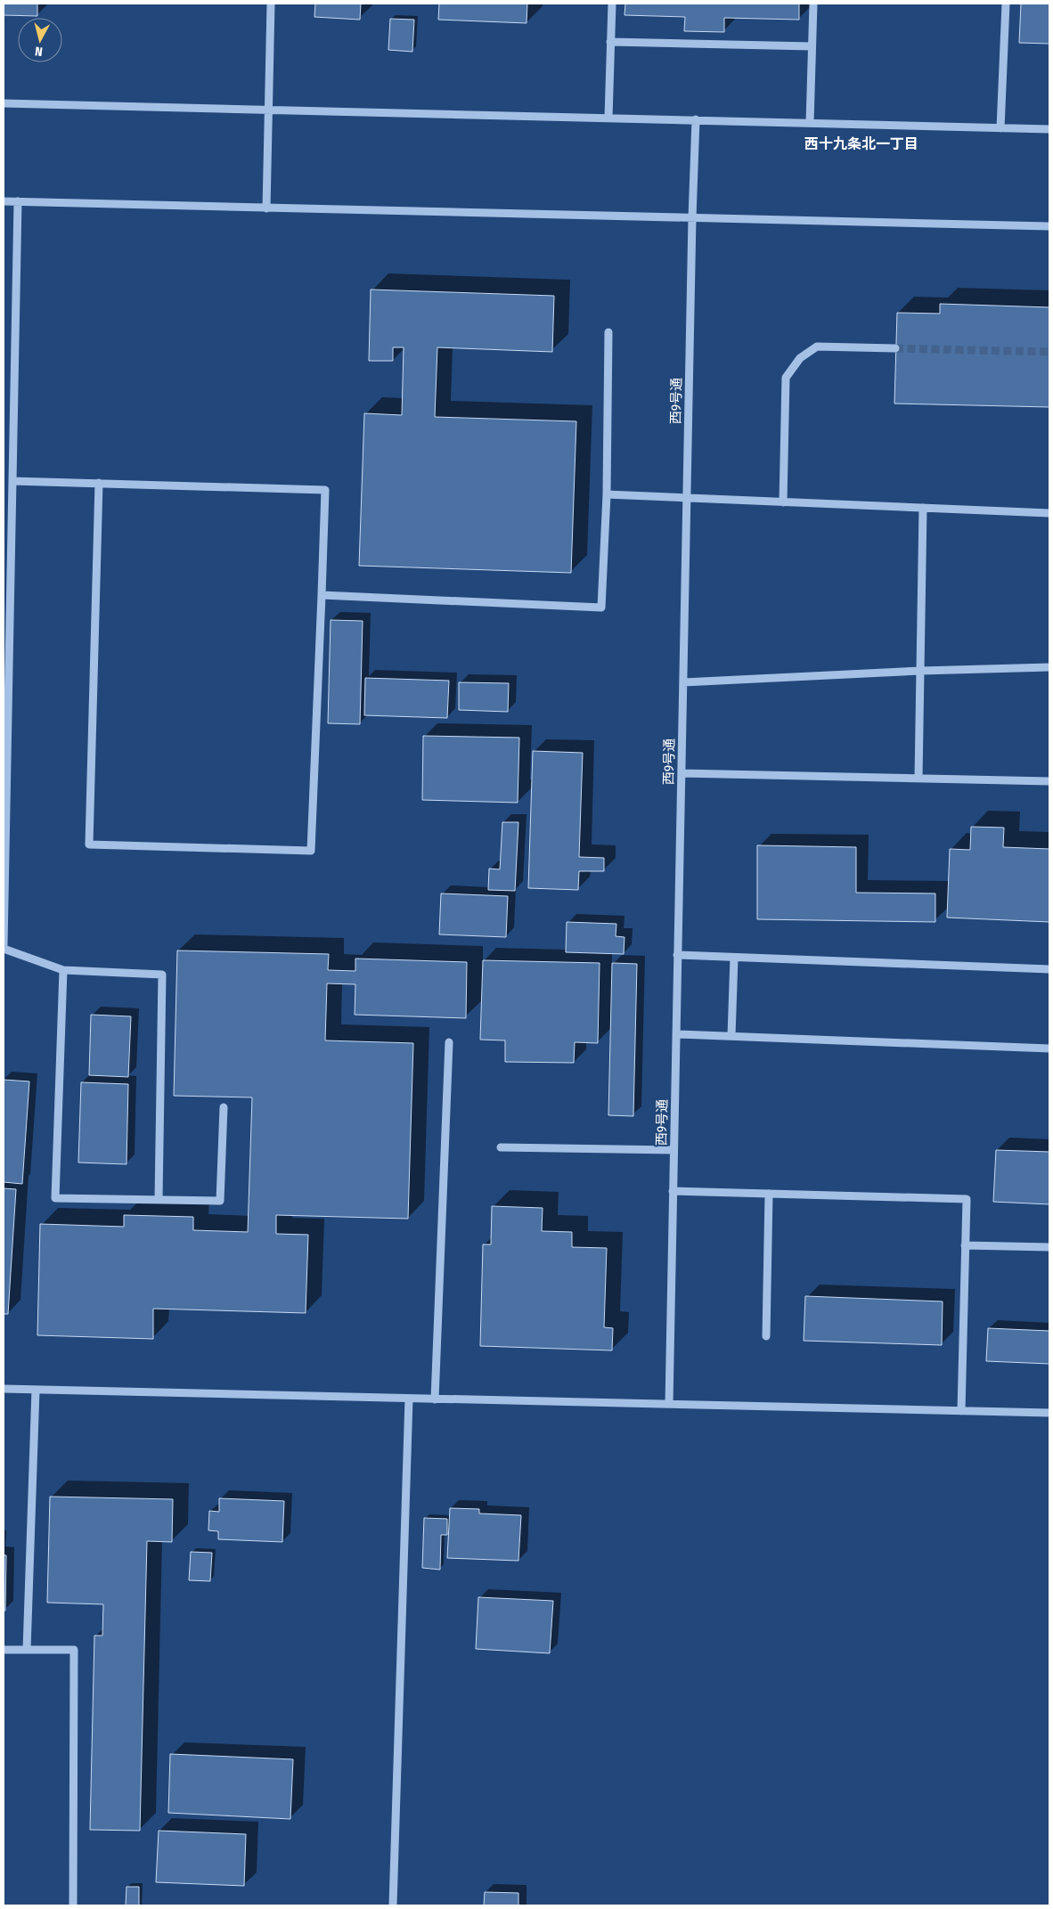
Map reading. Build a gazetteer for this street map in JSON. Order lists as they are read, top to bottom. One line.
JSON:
{"streets":{"street":["西9号通"]},"districts":["西十九条北一丁目"],"north":"bottom"}
